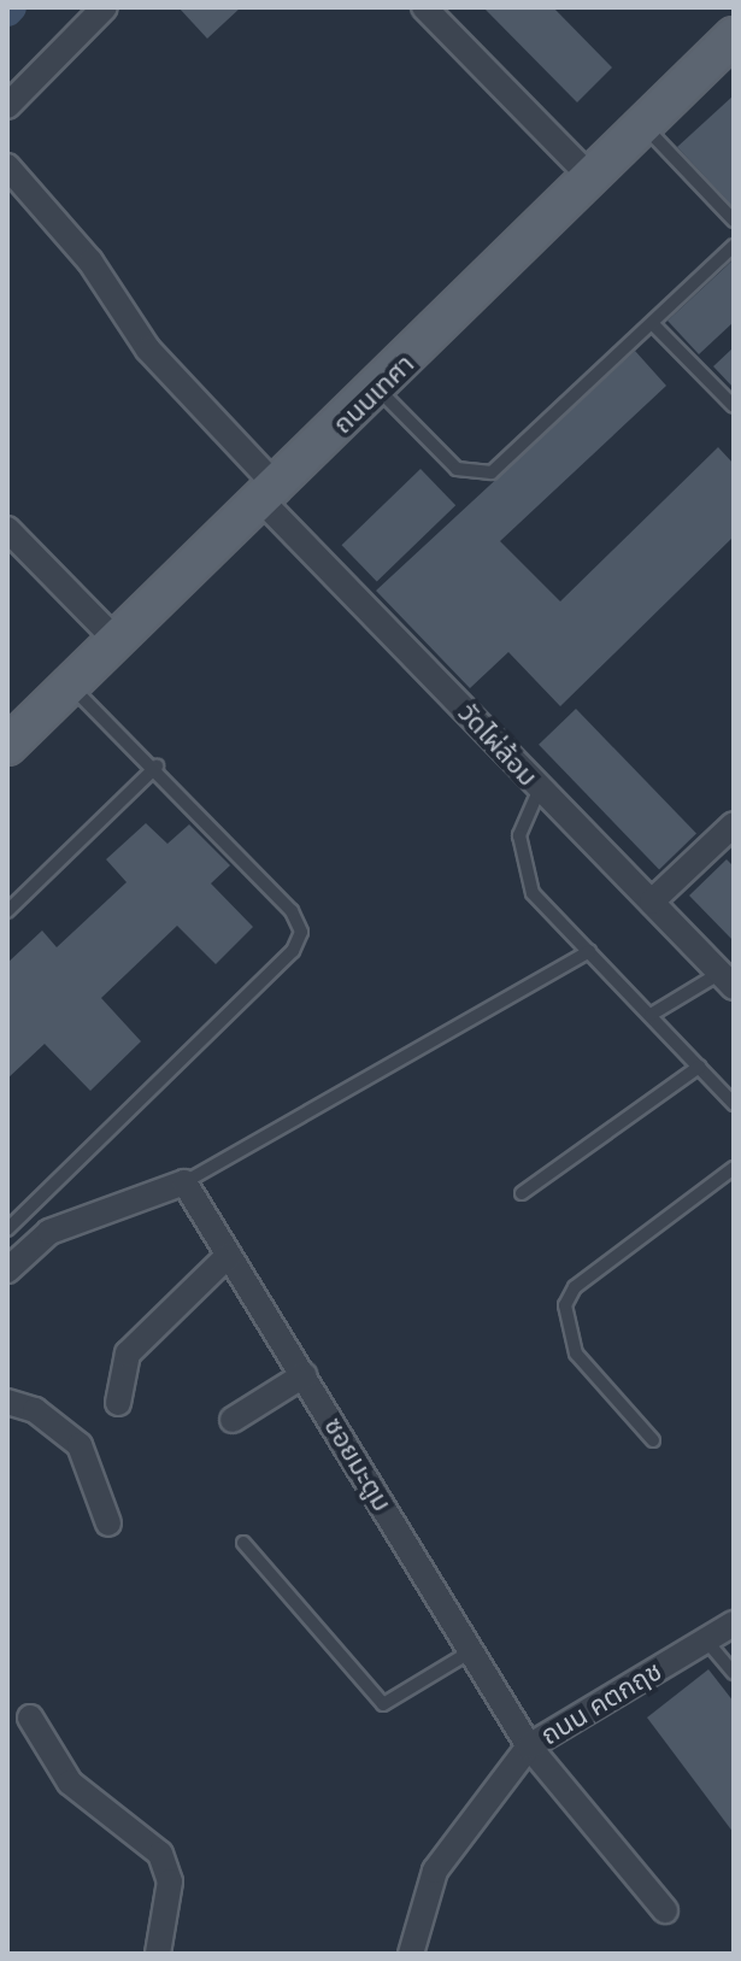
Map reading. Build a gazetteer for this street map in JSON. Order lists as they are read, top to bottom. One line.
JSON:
{"streets":{"main road":["ถนนเทศา"],"street":["วัดไผ่ล้อม","ซอยมะตูม","ถนน คตกฤช"]},"crossings":[["ถนนเทศา","วัดไผ่ล้อม"],["ซอยมะตูม","ถนน คตกฤช"]]}
